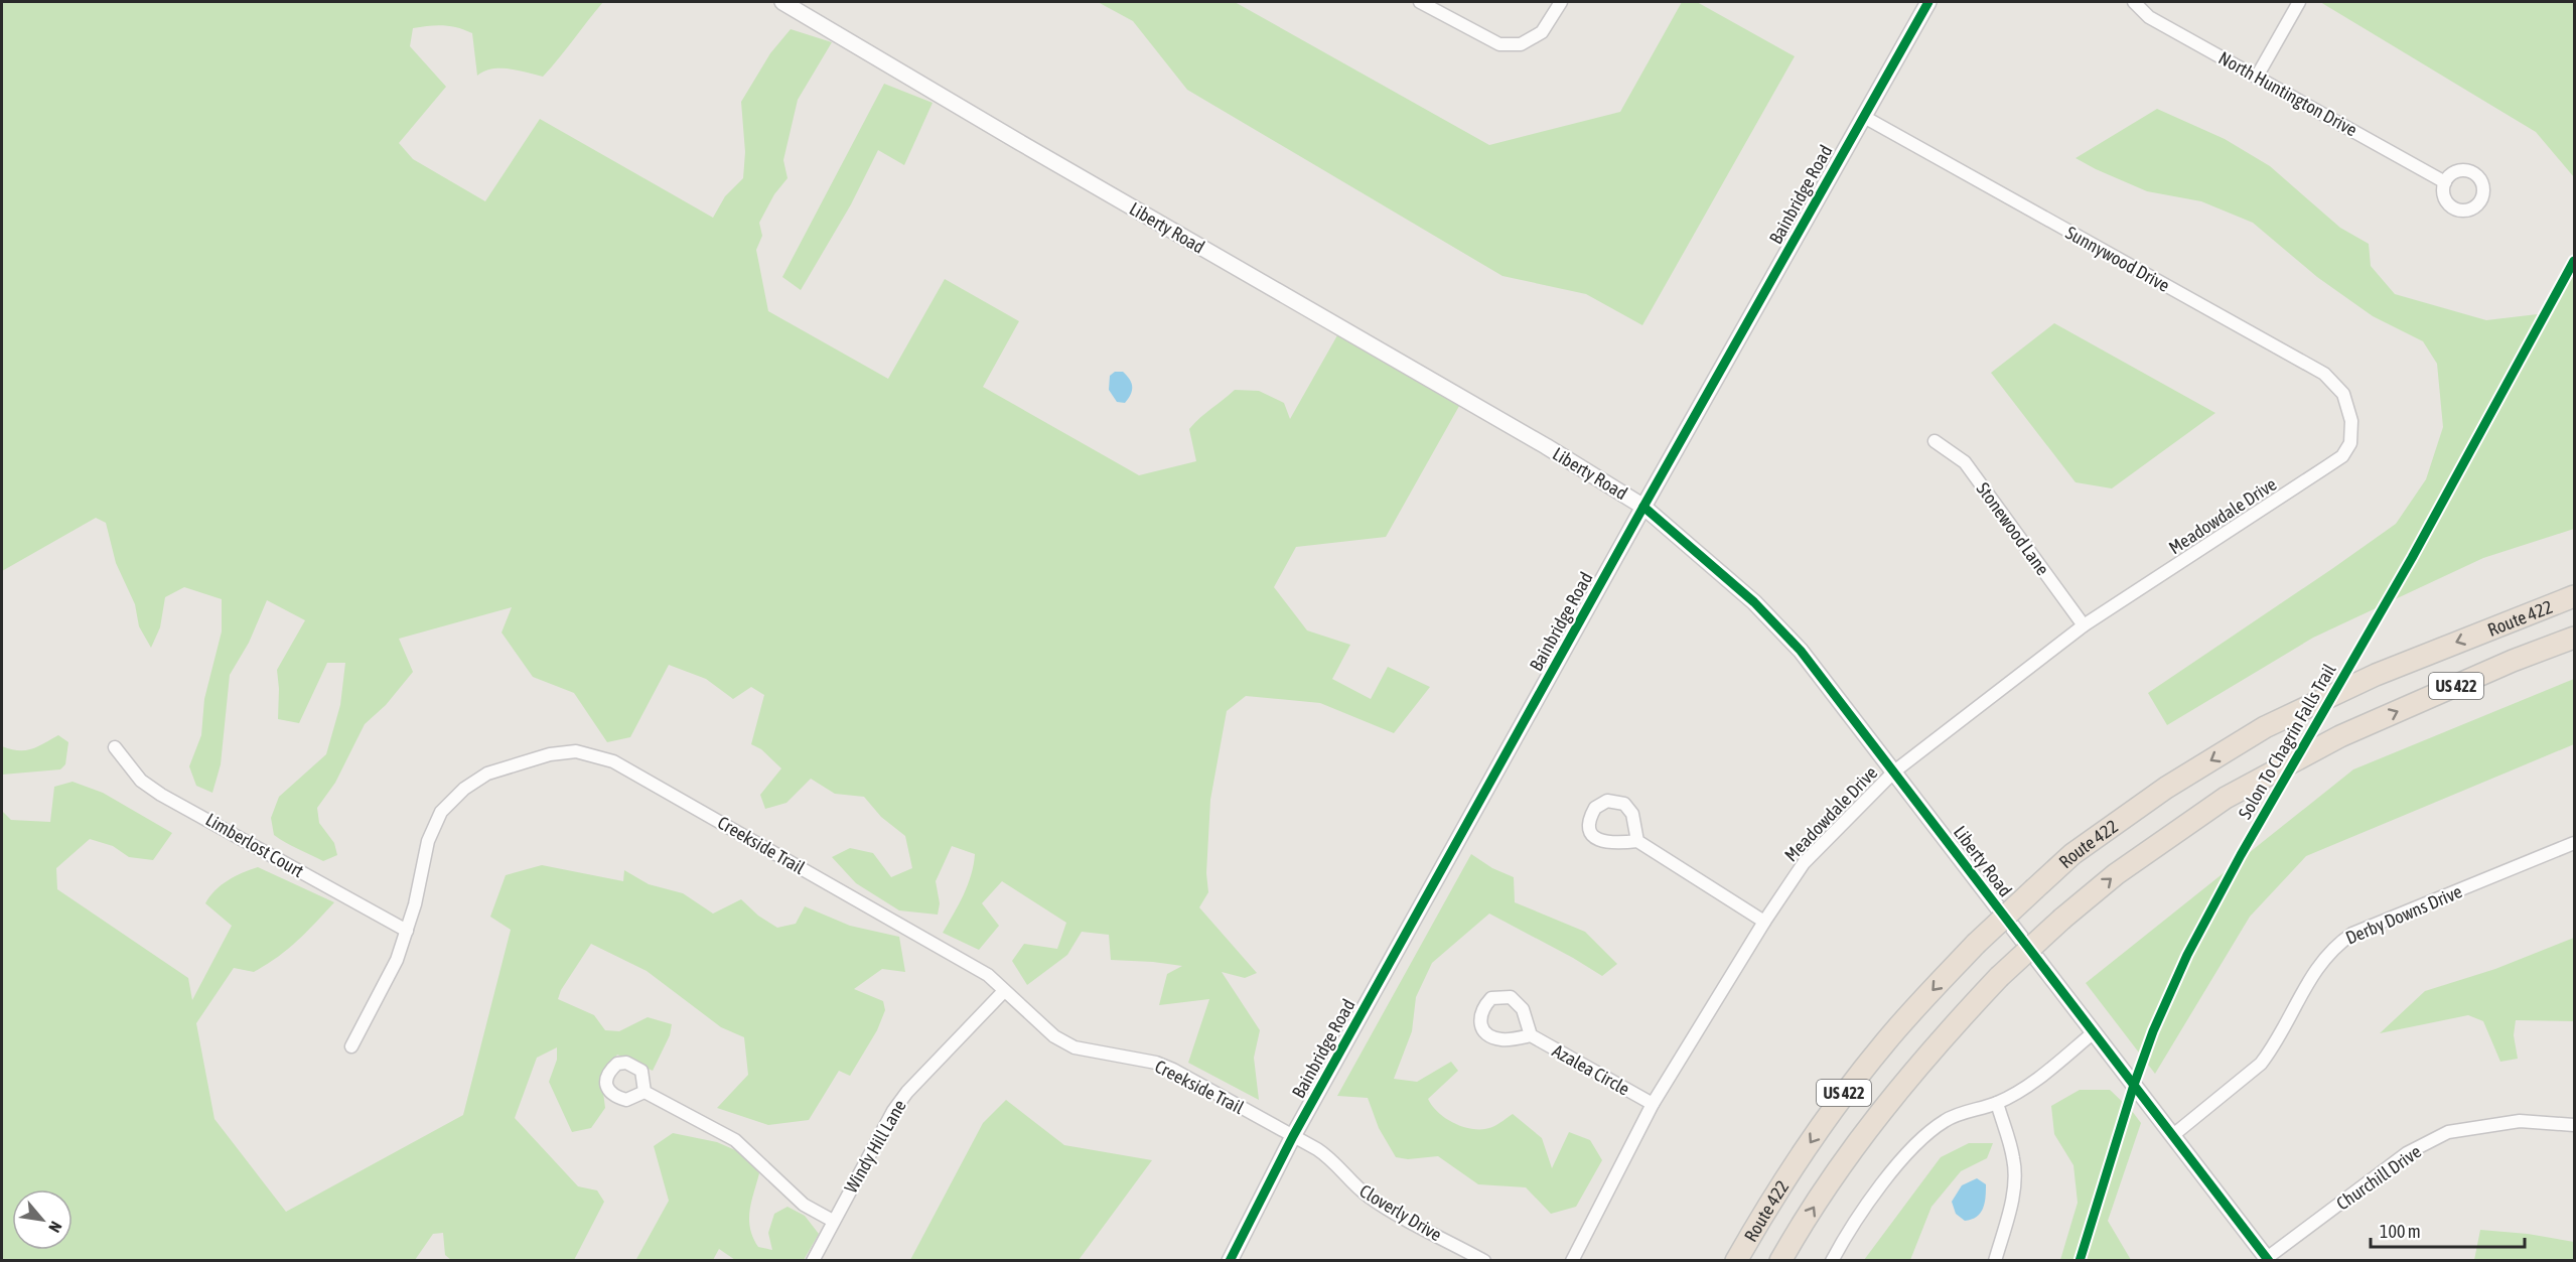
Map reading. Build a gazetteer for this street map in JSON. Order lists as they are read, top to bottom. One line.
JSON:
{"streets":{"highway":["Route 422","US 422"],"street":["North Huntington Drive","Bainbridge Road","Liberty Road","Sunnywood Drive","Meadowdale Drive","Stonewood Lane","Limberlost Court","Creekside Trail","Derby Downs Drive","Azalea Circle","Windy Hill Lane","Churchill Drive","Cloverly Drive"],"cycle path":["Solon To Chagrin Falls Trail"]},"crossings":[["Bainbridge Road","Liberty Road"],["Bainbridge Road","Sunnywood Drive"],["Bainbridge Road","Creekside Trail"],["Bainbridge Road","Cloverly Drive"],["Liberty Road","Meadowdale Drive"],["Liberty Road","Derby Downs Drive"],["Liberty Road","Churchill Drive"],["Sunnywood Drive","Meadowdale Drive"],["Meadowdale Drive","Stonewood Lane"],["Meadowdale Drive","Azalea Circle"],["Limberlost Court","Creekside Trail"],["Creekside Trail","Windy Hill Lane"],["Creekside Trail","Cloverly Drive"]],"scale_bar":"100 m","north":"bottom right"}
